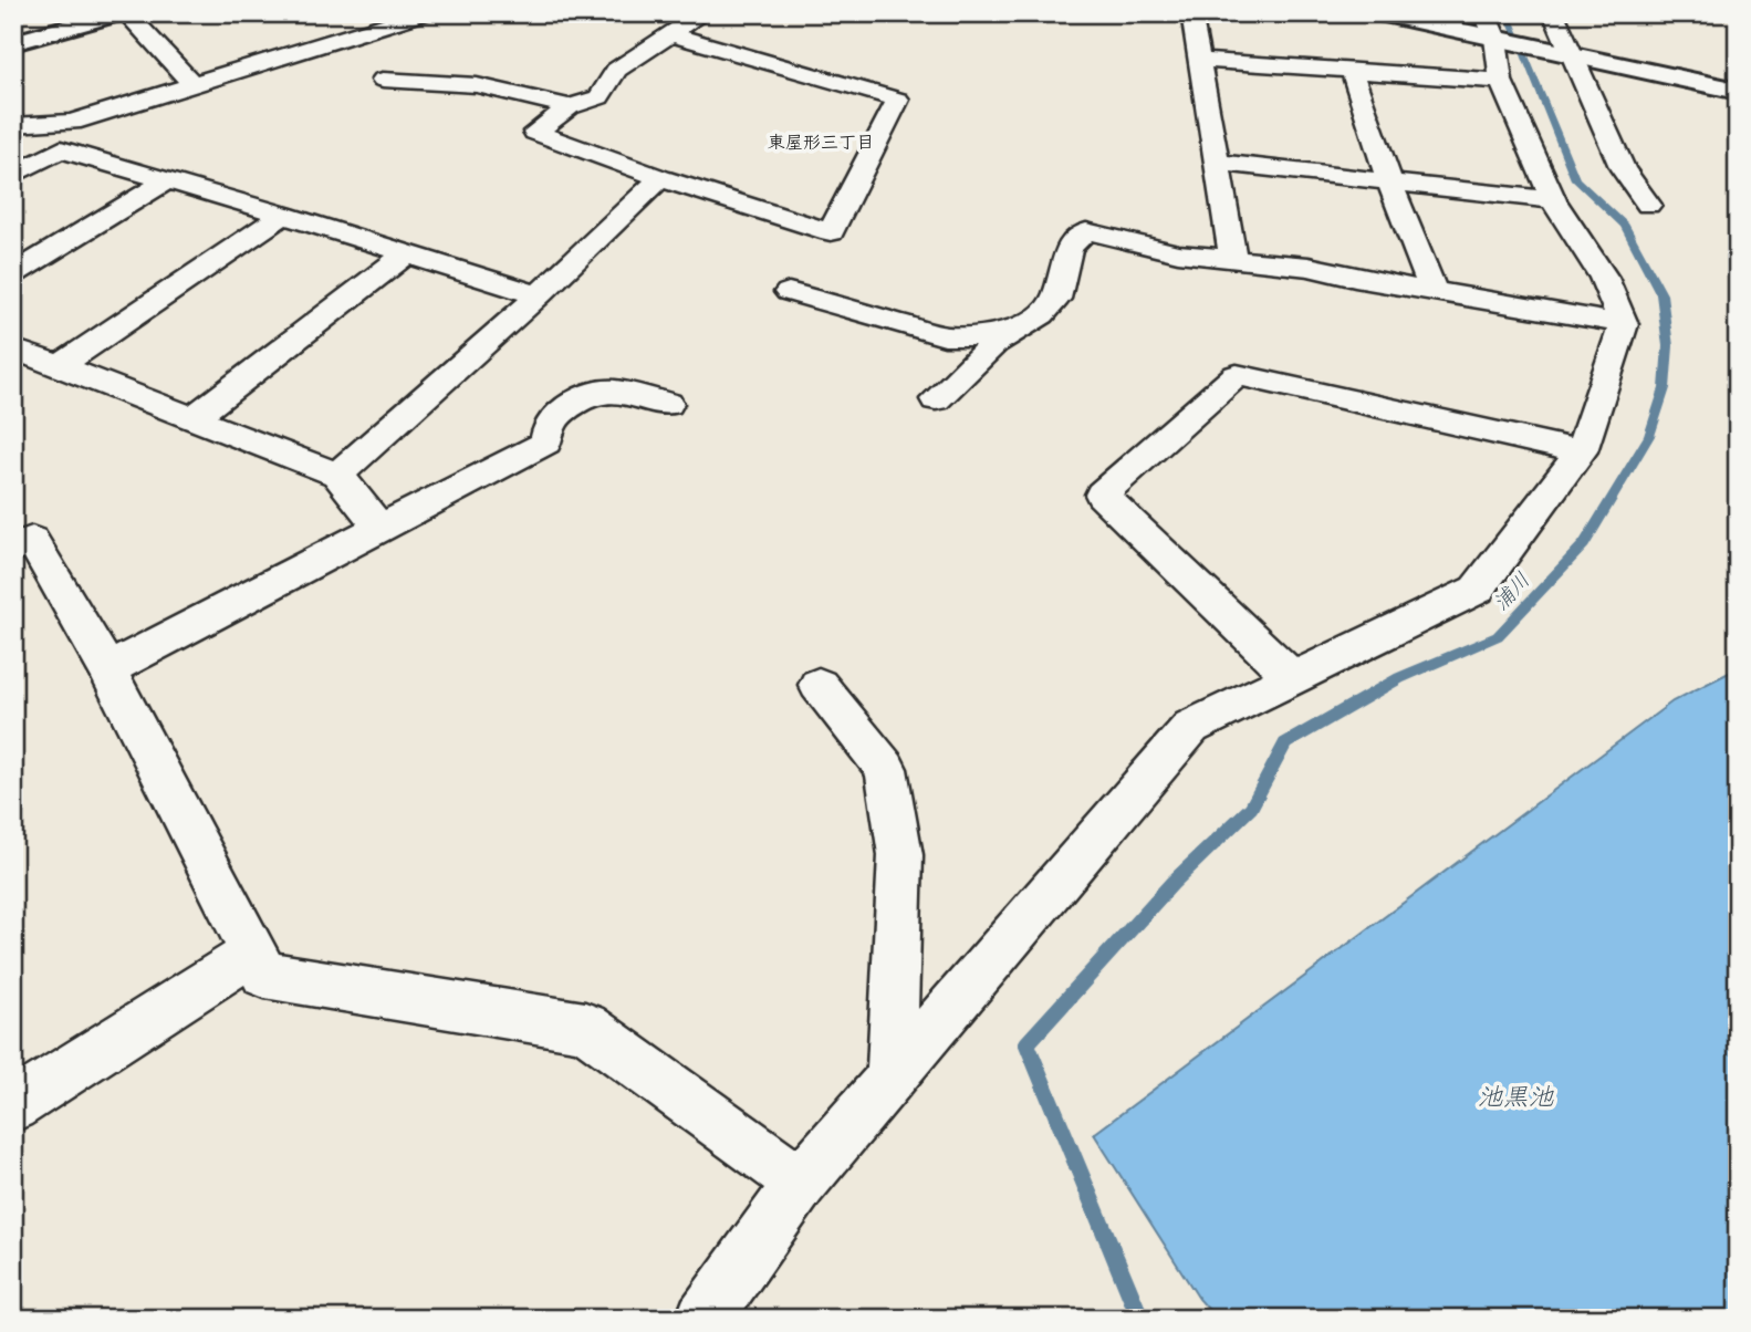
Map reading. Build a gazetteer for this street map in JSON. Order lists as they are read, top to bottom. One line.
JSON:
{"districts":["東屋形三丁目"],"water":["浦川","池黒池"]}
